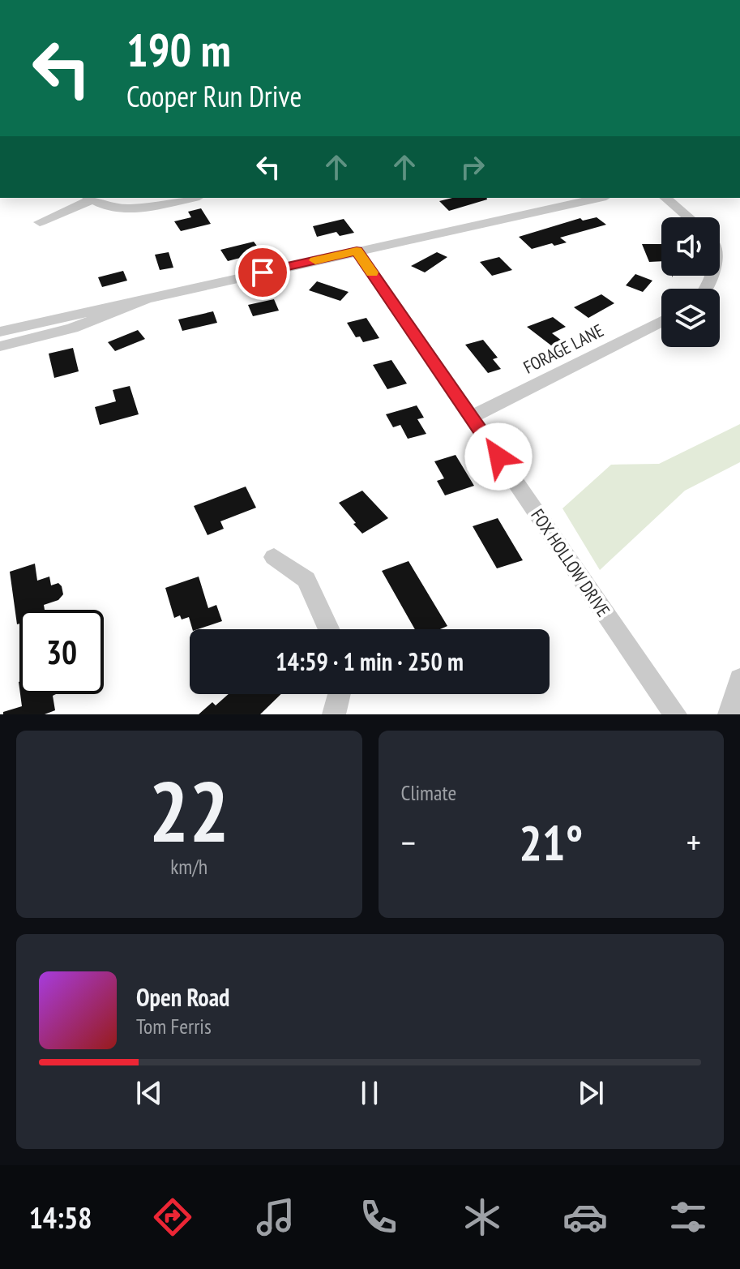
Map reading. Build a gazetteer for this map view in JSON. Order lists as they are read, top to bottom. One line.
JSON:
{"streets":{"street":["FORAGE LANE","FOX HOLLOW DRIVE"]},"crossings":[["FORAGE LANE","FOX HOLLOW DRIVE"]],"page":{"turn":["190 m","Cooper Run Drive"],"limit":"30","trip":"14:59 · 1 min · 250 m","tile":[["22","km/h"],"Climate"],"heat":["−","21°","+"],"song":["Open Road","Tom Ferris"],"tabs":"14:58"}}
